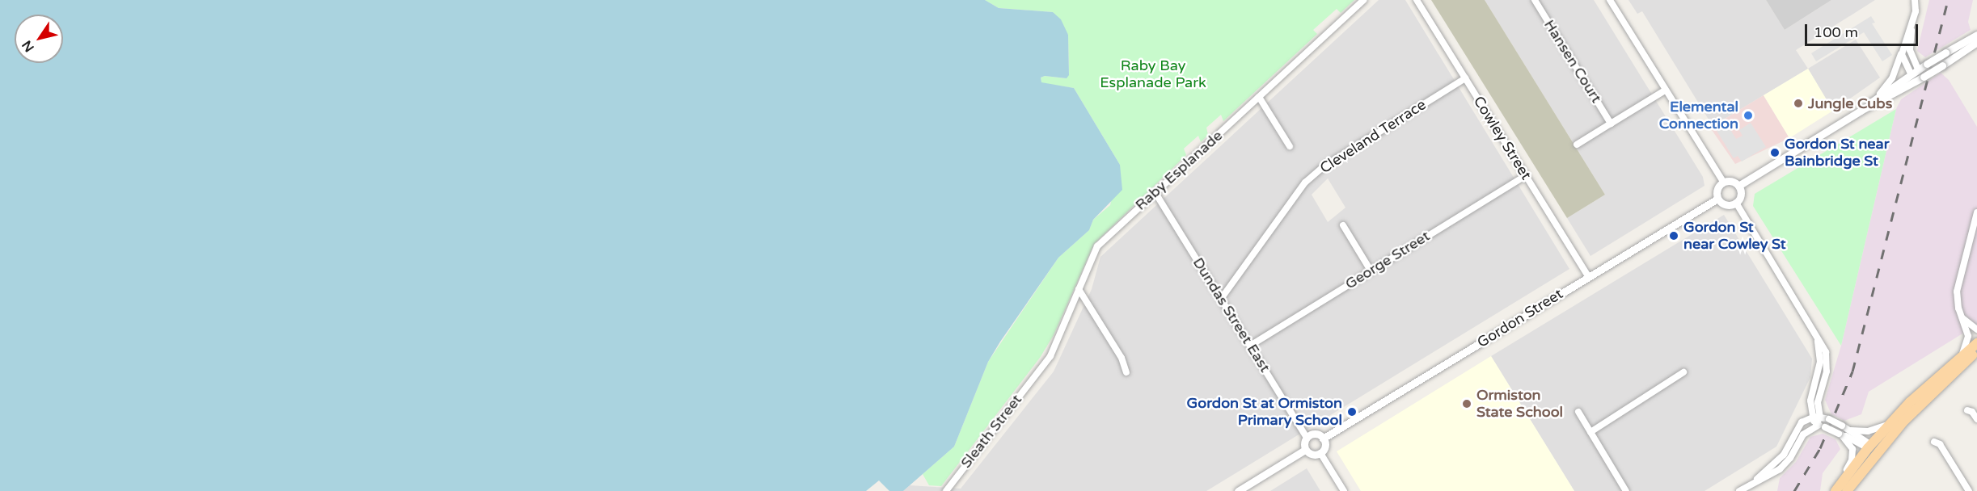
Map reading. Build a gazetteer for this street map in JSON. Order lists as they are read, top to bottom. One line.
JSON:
{"streets":{"street":["Hansen Court","Cleveland Terrace","Cowley Street","Raby Esplanade","George Street","Dundas Street East","Gordon Street","Sleath Street"]},"crossings":[["Cleveland Terrace","Cowley Street"],["Cleveland Terrace","Dundas Street East"],["Cowley Street","George Street"],["Cowley Street","Gordon Street"],["Raby Esplanade","Dundas Street East"],["Raby Esplanade","Sleath Street"],["George Street","Dundas Street East"],["Dundas Street East","Gordon Street"]],"parks":["Raby Bay Esplanade Park"],"places":["Jungle Cubs","Elemental Connection","Gordon St near Bainbridge St","Gordon St near Cowley St","Ormiston State School","Gordon St at Ormiston Primary School"],"scale_bar":"100 m","north":"bottom left"}
